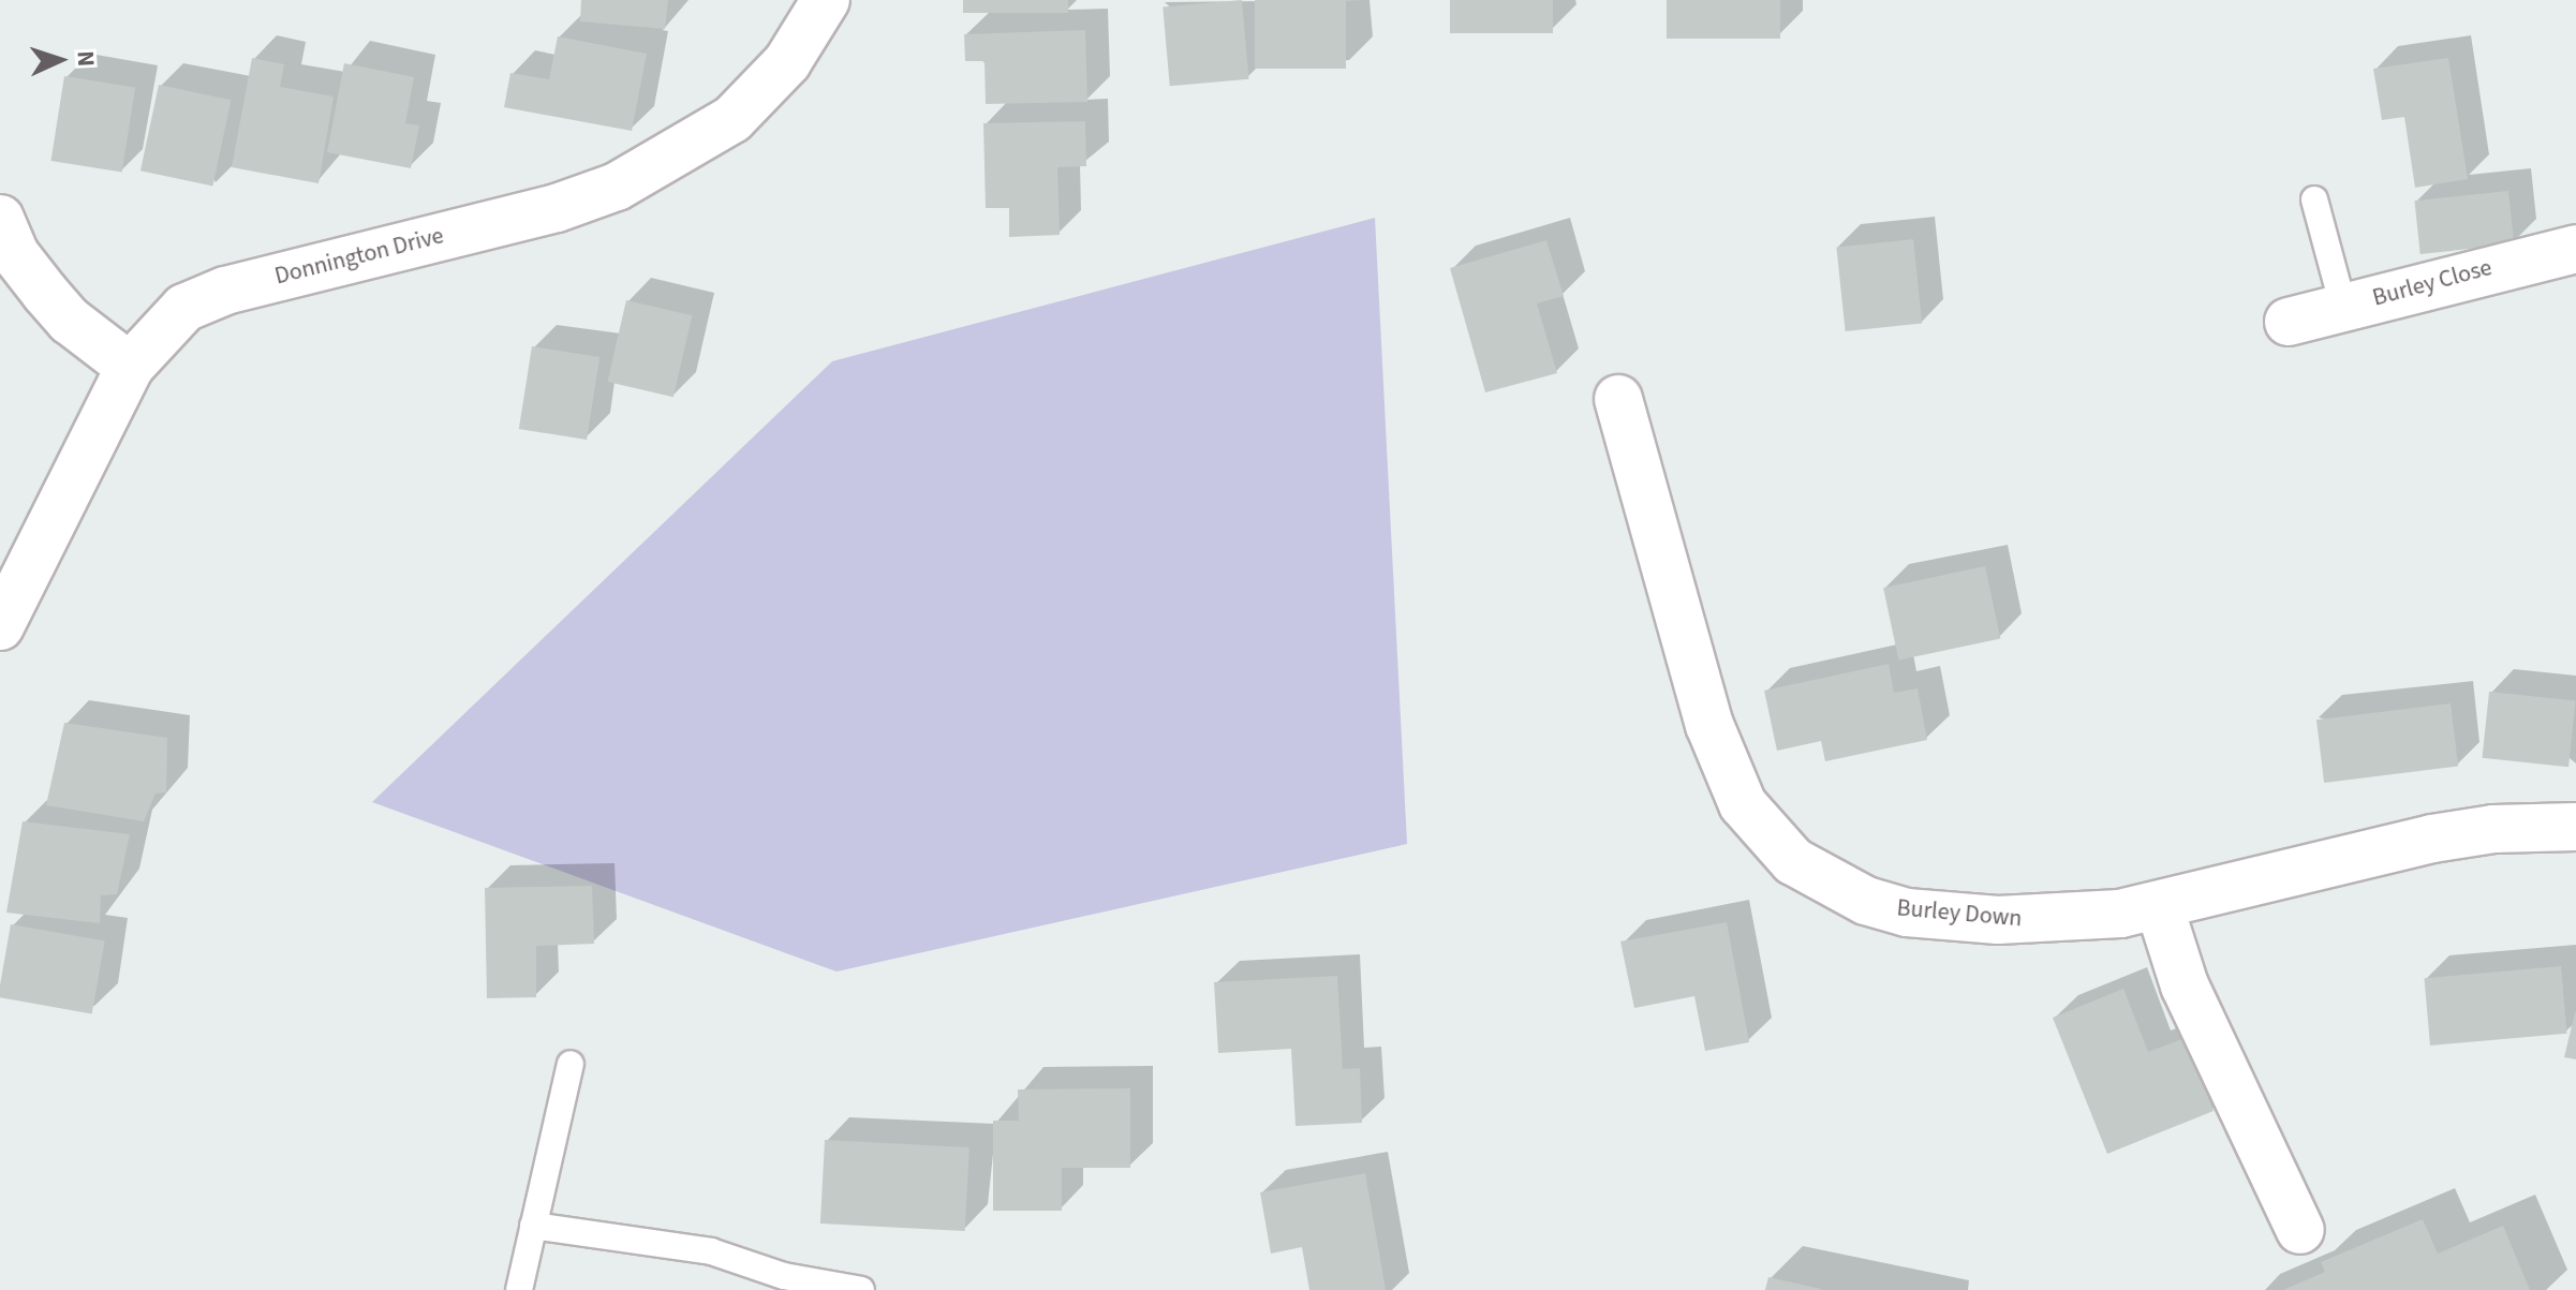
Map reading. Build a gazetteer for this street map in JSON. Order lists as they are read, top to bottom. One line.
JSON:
{"streets":{"street":["Donnington Drive","Burley Close","Burley Down"]},"north":"right"}
